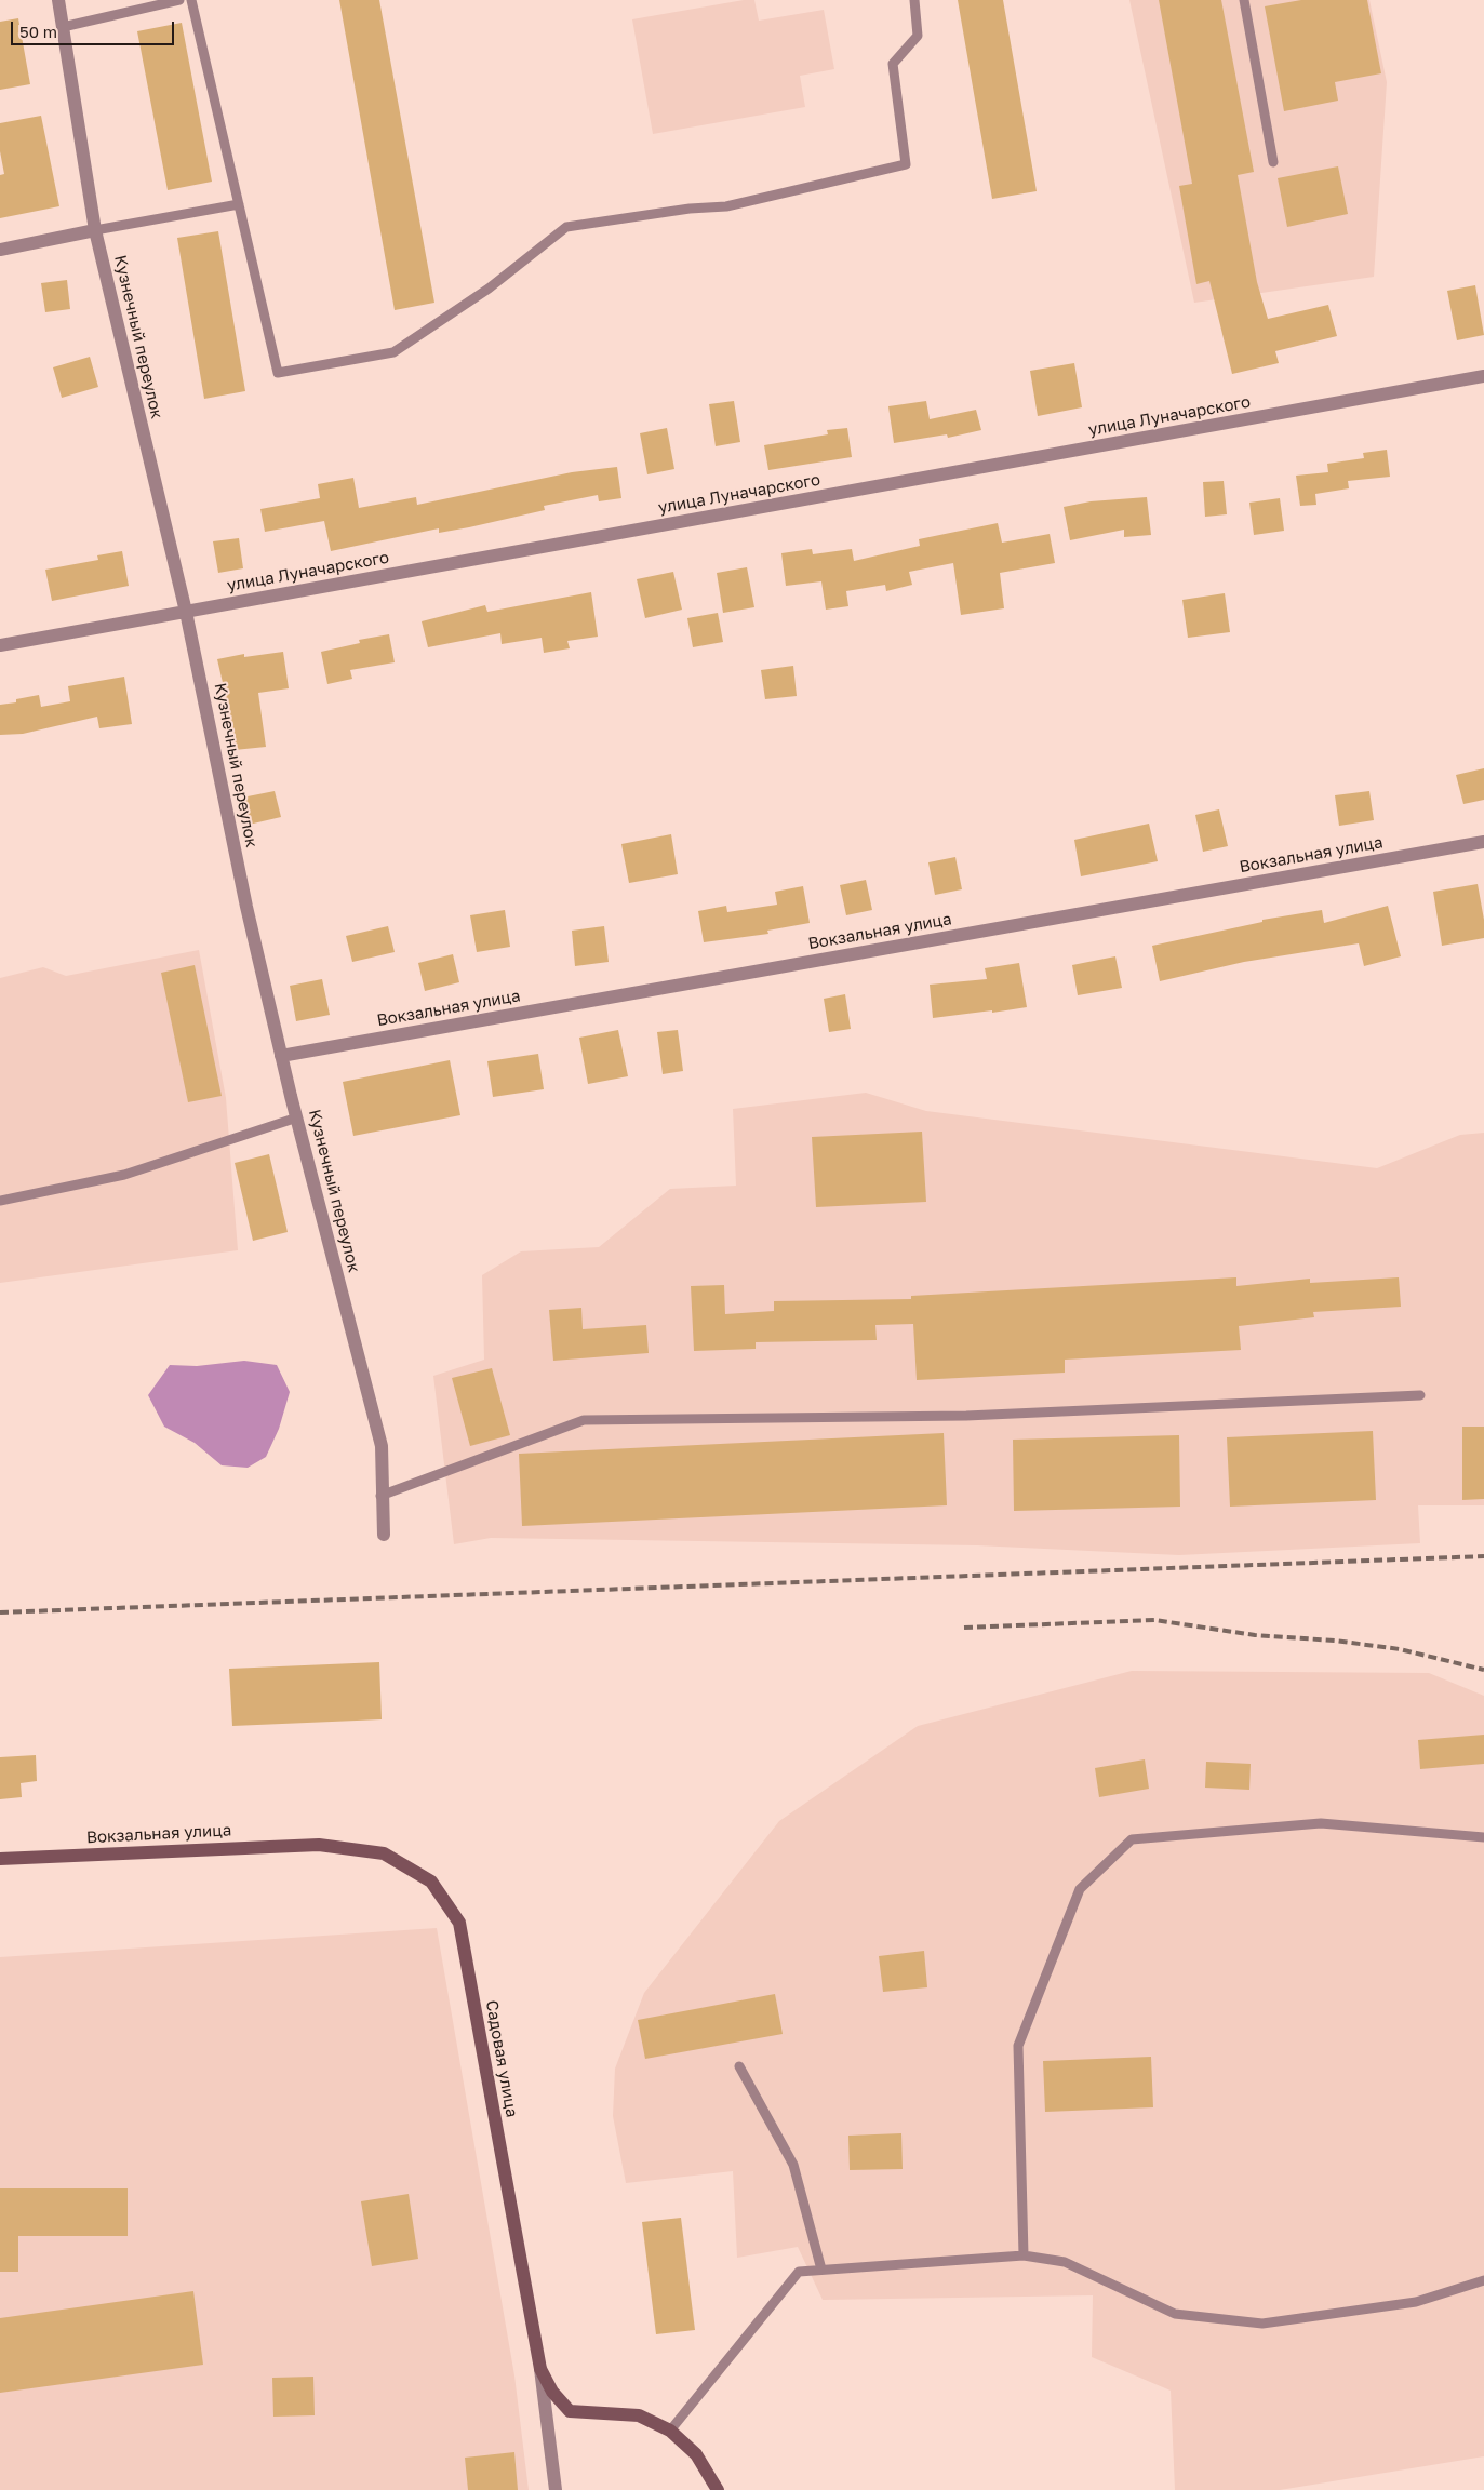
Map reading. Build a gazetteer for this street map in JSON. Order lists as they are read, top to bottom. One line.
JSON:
{"streets":{"street":["Кузнечный переулок","улица Луначарского","Вокзальная улица","Садовая улица"]},"crossings":[["Кузнечный переулок","улица Луначарского"],["Кузнечный переулок","Вокзальная улица"],["Вокзальная улица","Садовая улица"]],"scale_bar":"50 m"}
